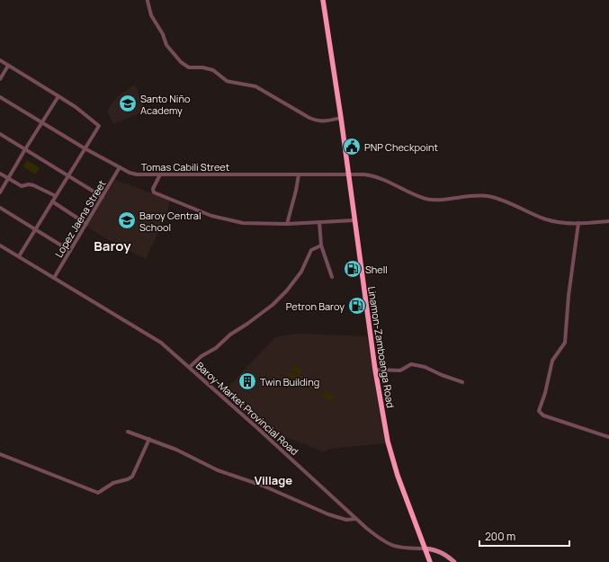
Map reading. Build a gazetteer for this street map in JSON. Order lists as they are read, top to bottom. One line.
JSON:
{"streets":{"highway":["Linamon-Zamboanga Road"],"street":["Tomas Cabili Street","Lopez Jaena Street","Baroy-Market Provincial Road"]},"crossings":[["Tomas Cabili Street","Lopez Jaena Street"],["Tomas Cabili Street","Linamon-Zamboanga Road"],["Lopez Jaena Street","Baroy-Market Provincial Road"],["Linamon-Zamboanga Road","Baroy-Market Provincial Road"]],"districts":["Baroy","Village"],"places":{"school or university":["Santo Niño Academy","Baroy Central School"],"public building":["PNP Checkpoint"],"fuel station":["Shell","Petron Baroy"],"building":["Twin Building"]},"scale_bar":"200 m"}
